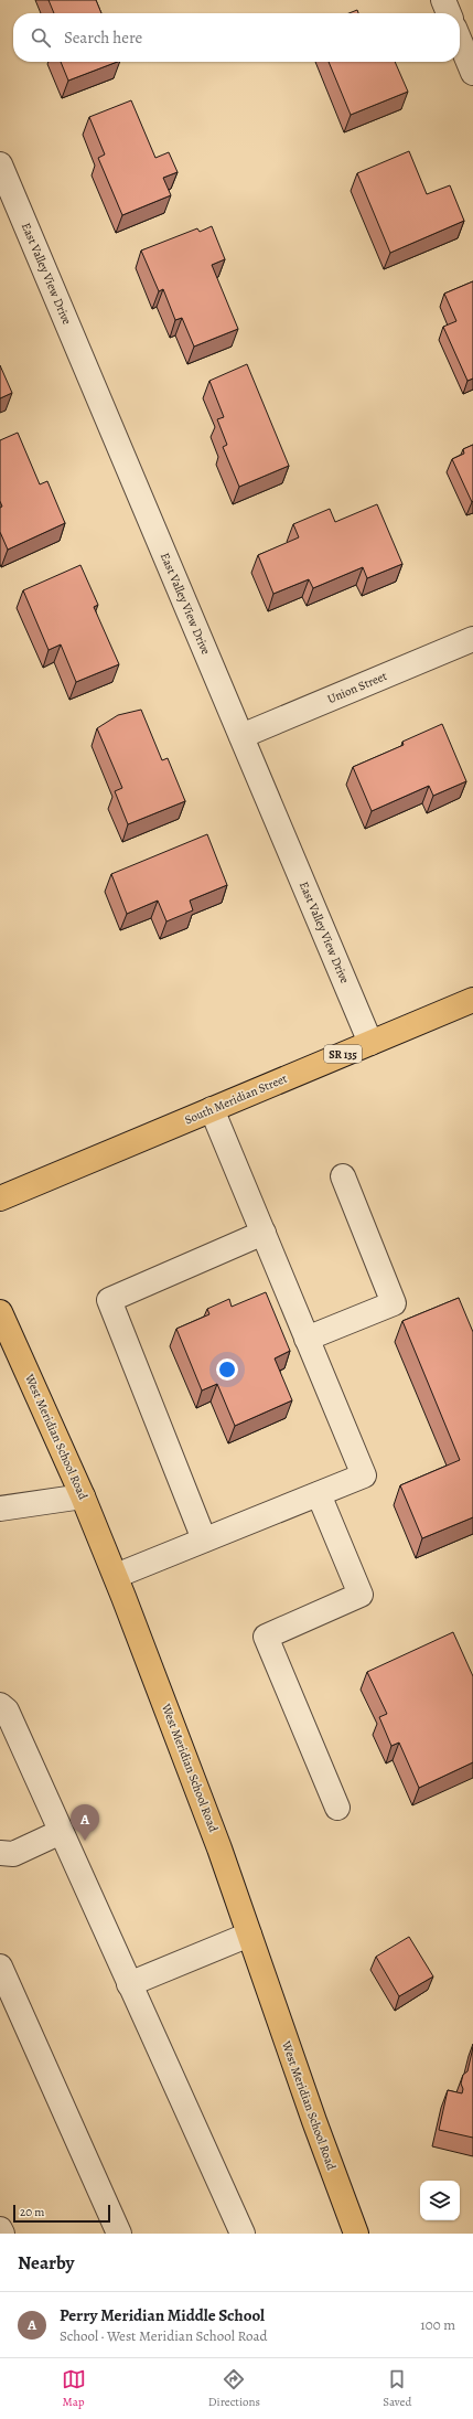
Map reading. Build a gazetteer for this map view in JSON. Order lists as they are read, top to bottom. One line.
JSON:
{"streets":{"main road":["SR 135","South Meridian Street","West Meridian School Road"],"street":["East Valley View Drive","Union Street"]},"crossings":[["East Valley View Drive","Union Street"],["East Valley View Drive","South Meridian Street"]],"scale_bar":"20 m","page":{"search":"Search here","pins":"A","scale":"20 m","heading":"Nearby","list":[{"mark":"A","name":"Perry Meridian Middle School","note":"School · West Meridian School Road","value":"100 m"}],"nav":["Map","Directions","Saved"]}}
